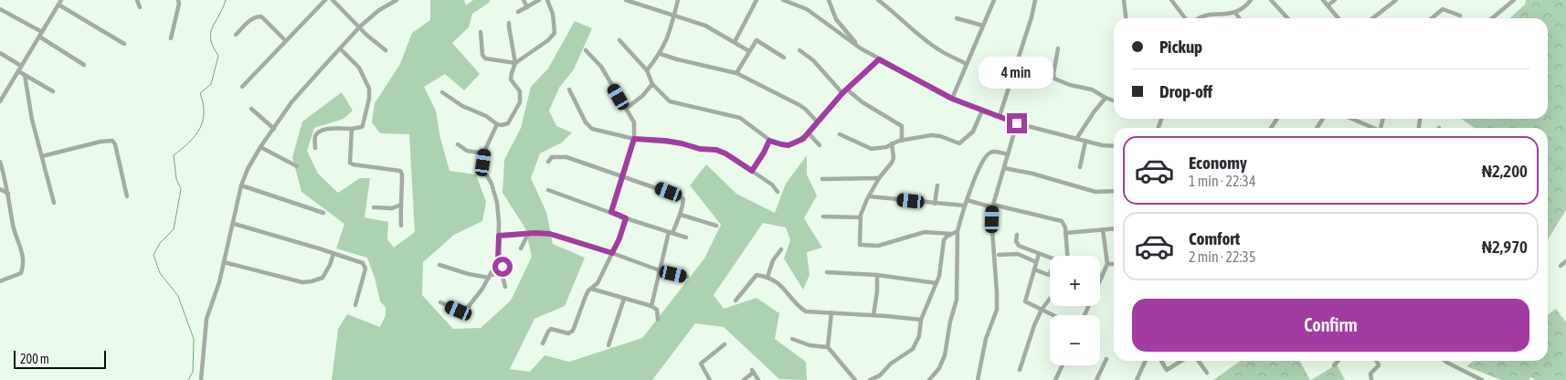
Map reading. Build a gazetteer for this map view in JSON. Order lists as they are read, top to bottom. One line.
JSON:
{"scale_bar":"200 m","page":{"banner":["Pickup","Drop-off"],"bubble":"4 min","list":[{"name":"Economy","note":"1 min · 22:34","value":"₦2,200"},{"name":"Comfort","note":"2 min · 22:35","value":"₦2,970"}],"map_buttons":["+","−"],"buttons":"Confirm","scale":"200 m"}}
